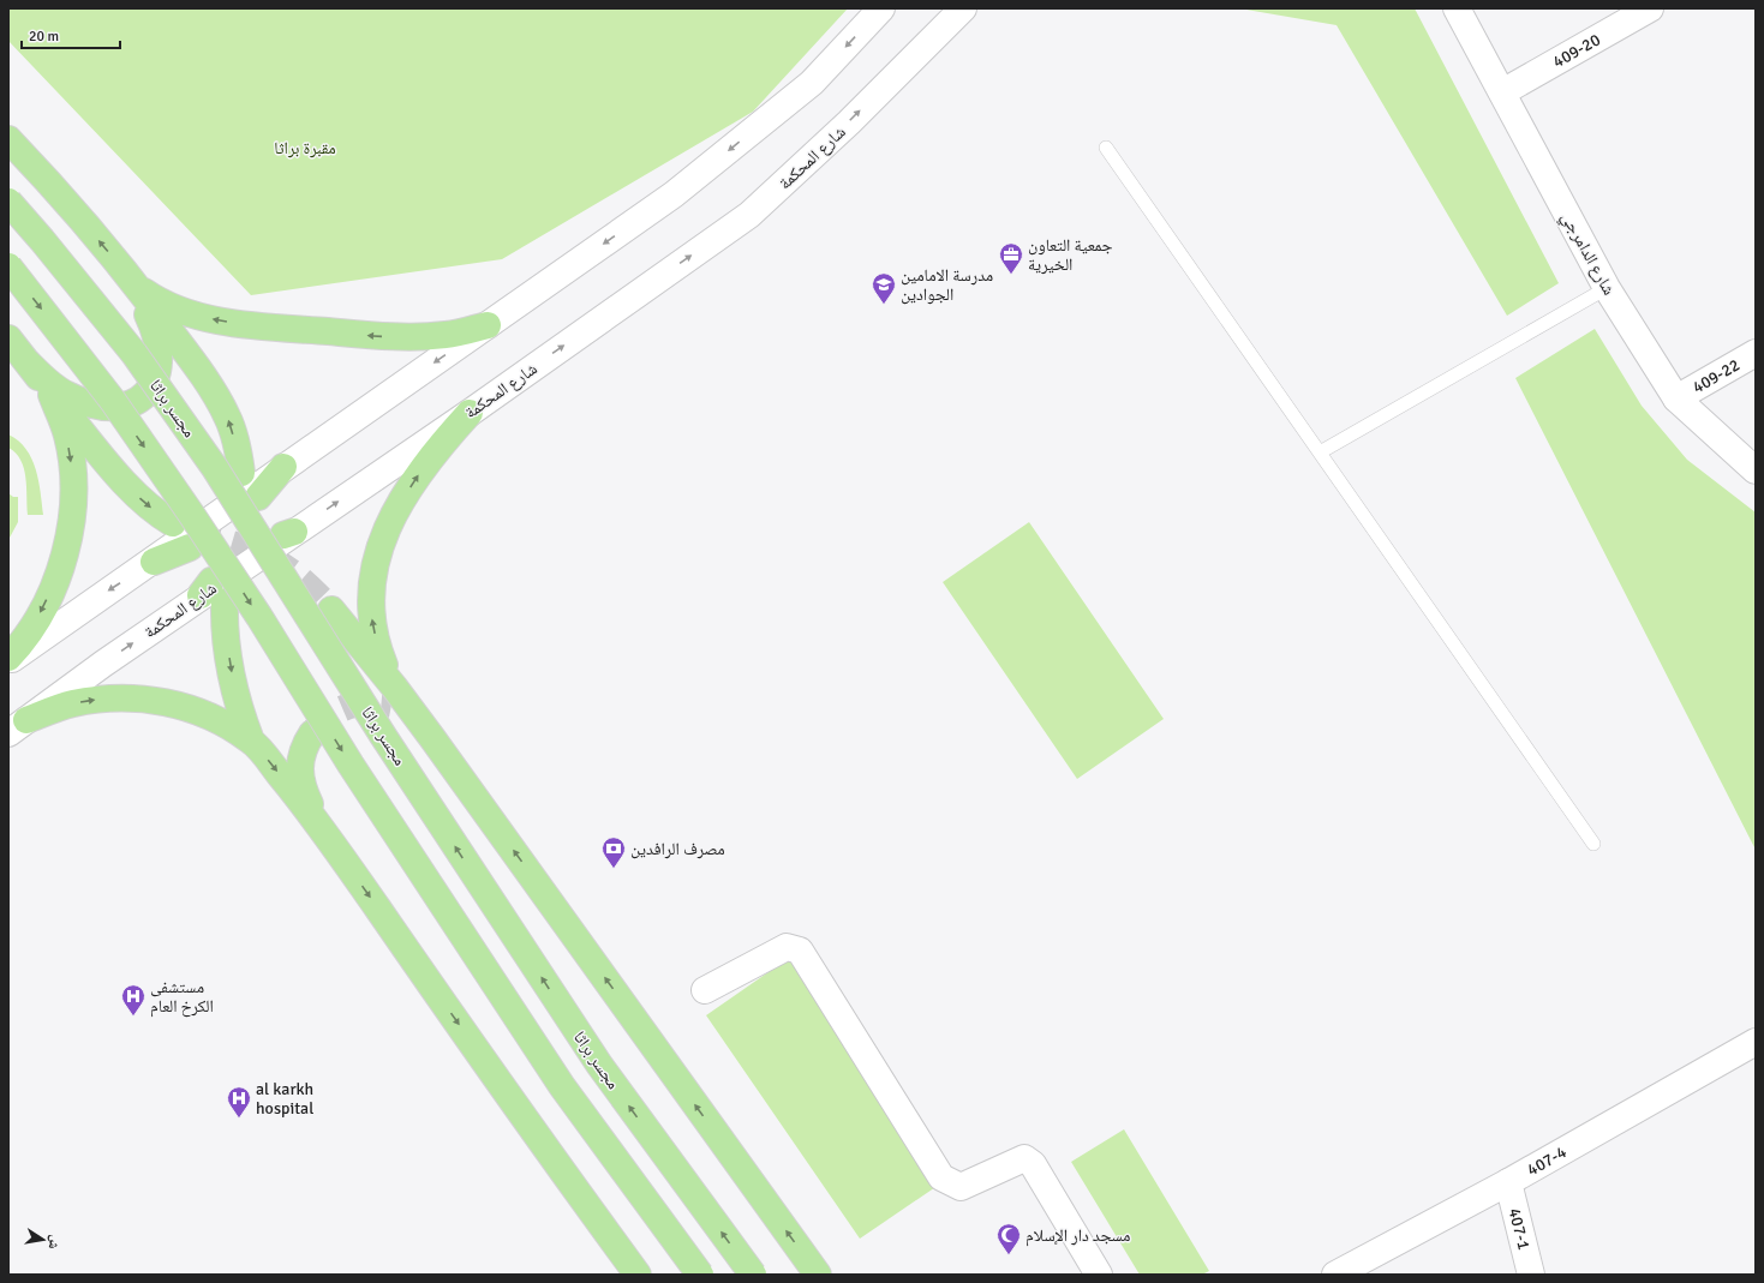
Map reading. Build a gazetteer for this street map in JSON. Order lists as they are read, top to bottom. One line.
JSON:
{"streets":{"main road":["409-20","شارع المحكمة","شارع الدامرجي","409-22","مجسر براثا","407-4","407-1"]},"crossings":[["409-20","شارع الدامرجي"],["شارع الدامرجي","409-22"],["407-4","407-1"]],"parks":["مقبرة براثا"],"places":{"office":["جمعية التعاون الخيرية"],"school or university":["مدرسة الامامين الجوادين"],"bank":["مصرف الرافدين"],"hospital":["مستشفى الكرخ العام","al karkh hospital"],"mosque":["مسجد دار الإسلام"]},"scale_bar":"20 m","north":"right"}
